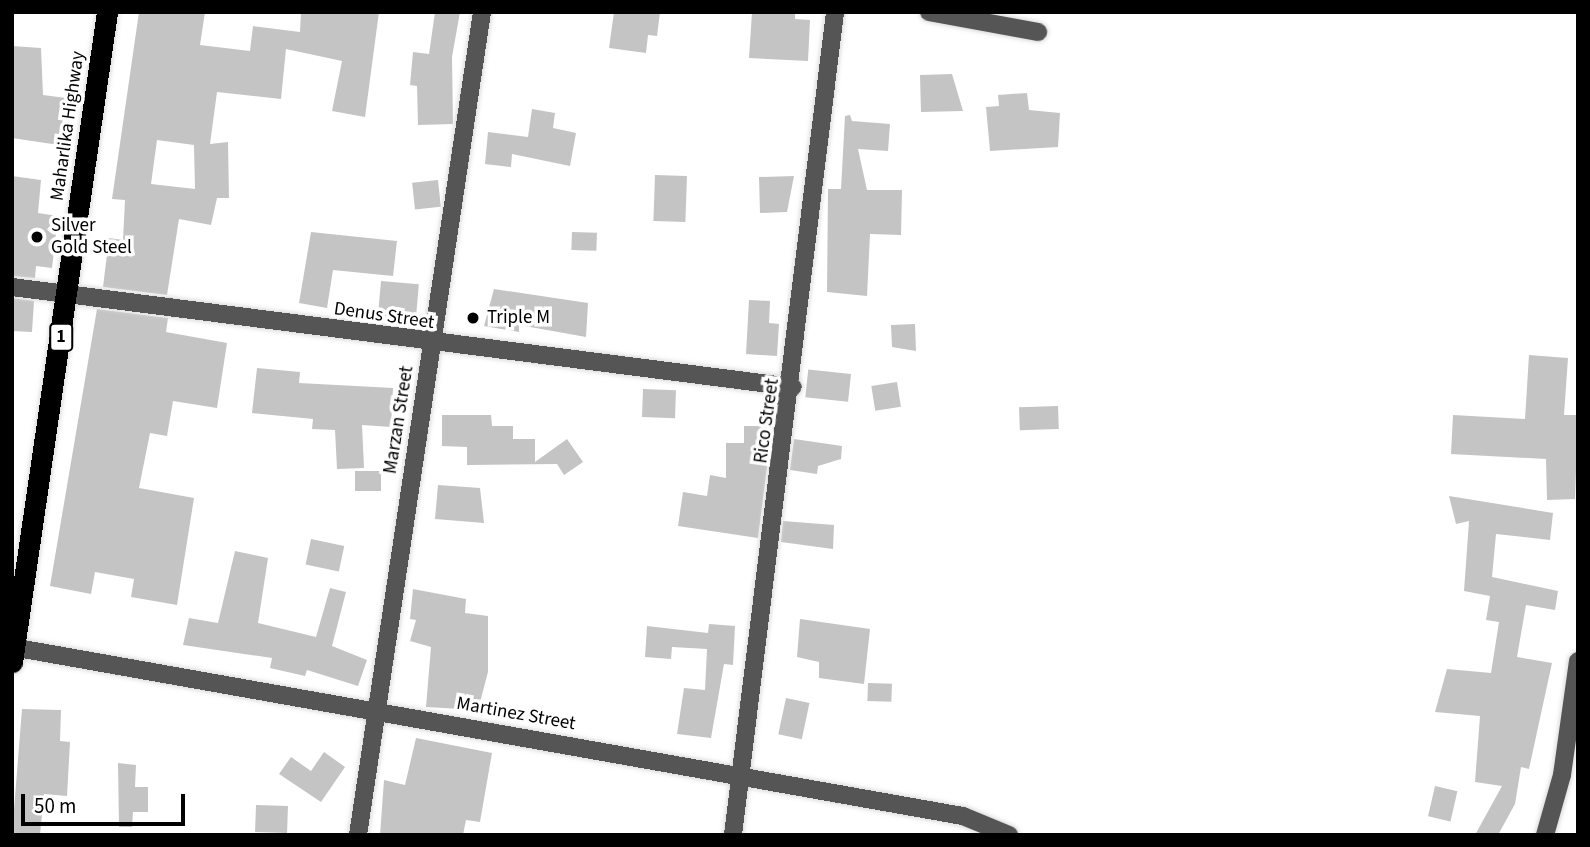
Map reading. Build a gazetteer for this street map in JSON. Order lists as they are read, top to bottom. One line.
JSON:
{"streets":{"highway":["Maharlika Highway","1"],"street":["Denus Street","Marzan Street","Rico Street","Martinez Street"]},"crossings":[["Maharlika Highway","Denus Street"],["Maharlika Highway","Martinez Street"],["Denus Street","Marzan Street"],["Denus Street","Rico Street"],["Marzan Street","Martinez Street"],["Rico Street","Martinez Street"]],"places":["Silver Gold Steel","Triple M"],"scale_bar":"50 m"}
